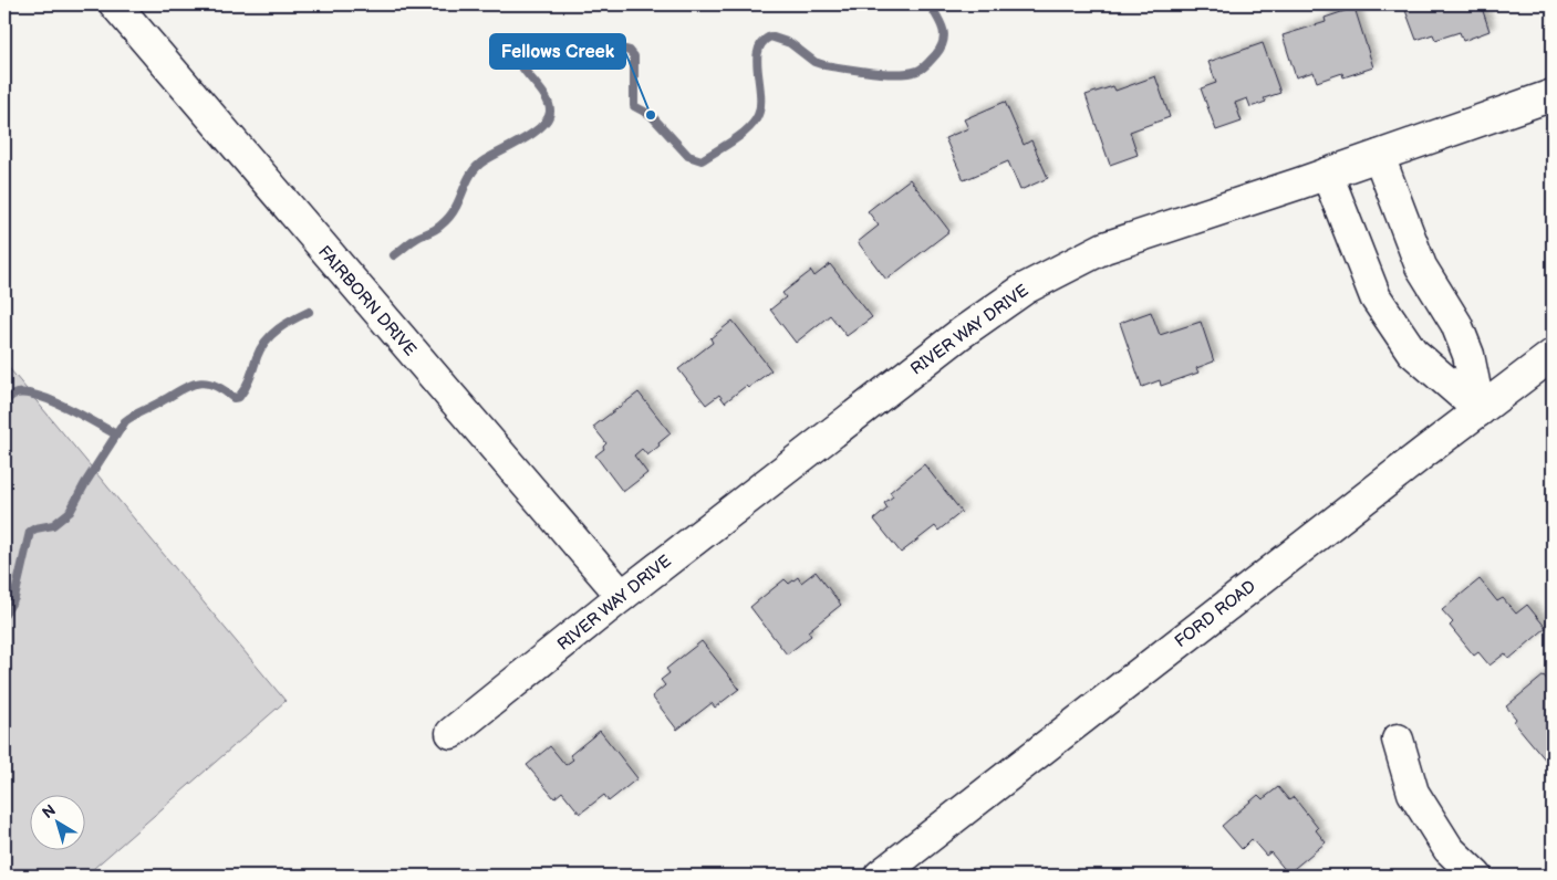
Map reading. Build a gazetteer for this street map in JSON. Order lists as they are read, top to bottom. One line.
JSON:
{"streets":{"street":["FAIRBORN DRIVE","RIVER WAY DRIVE","FORD ROAD"]},"crossings":[["FAIRBORN DRIVE","RIVER WAY DRIVE"]],"places":["Fellows Creek"],"north":"top left"}
